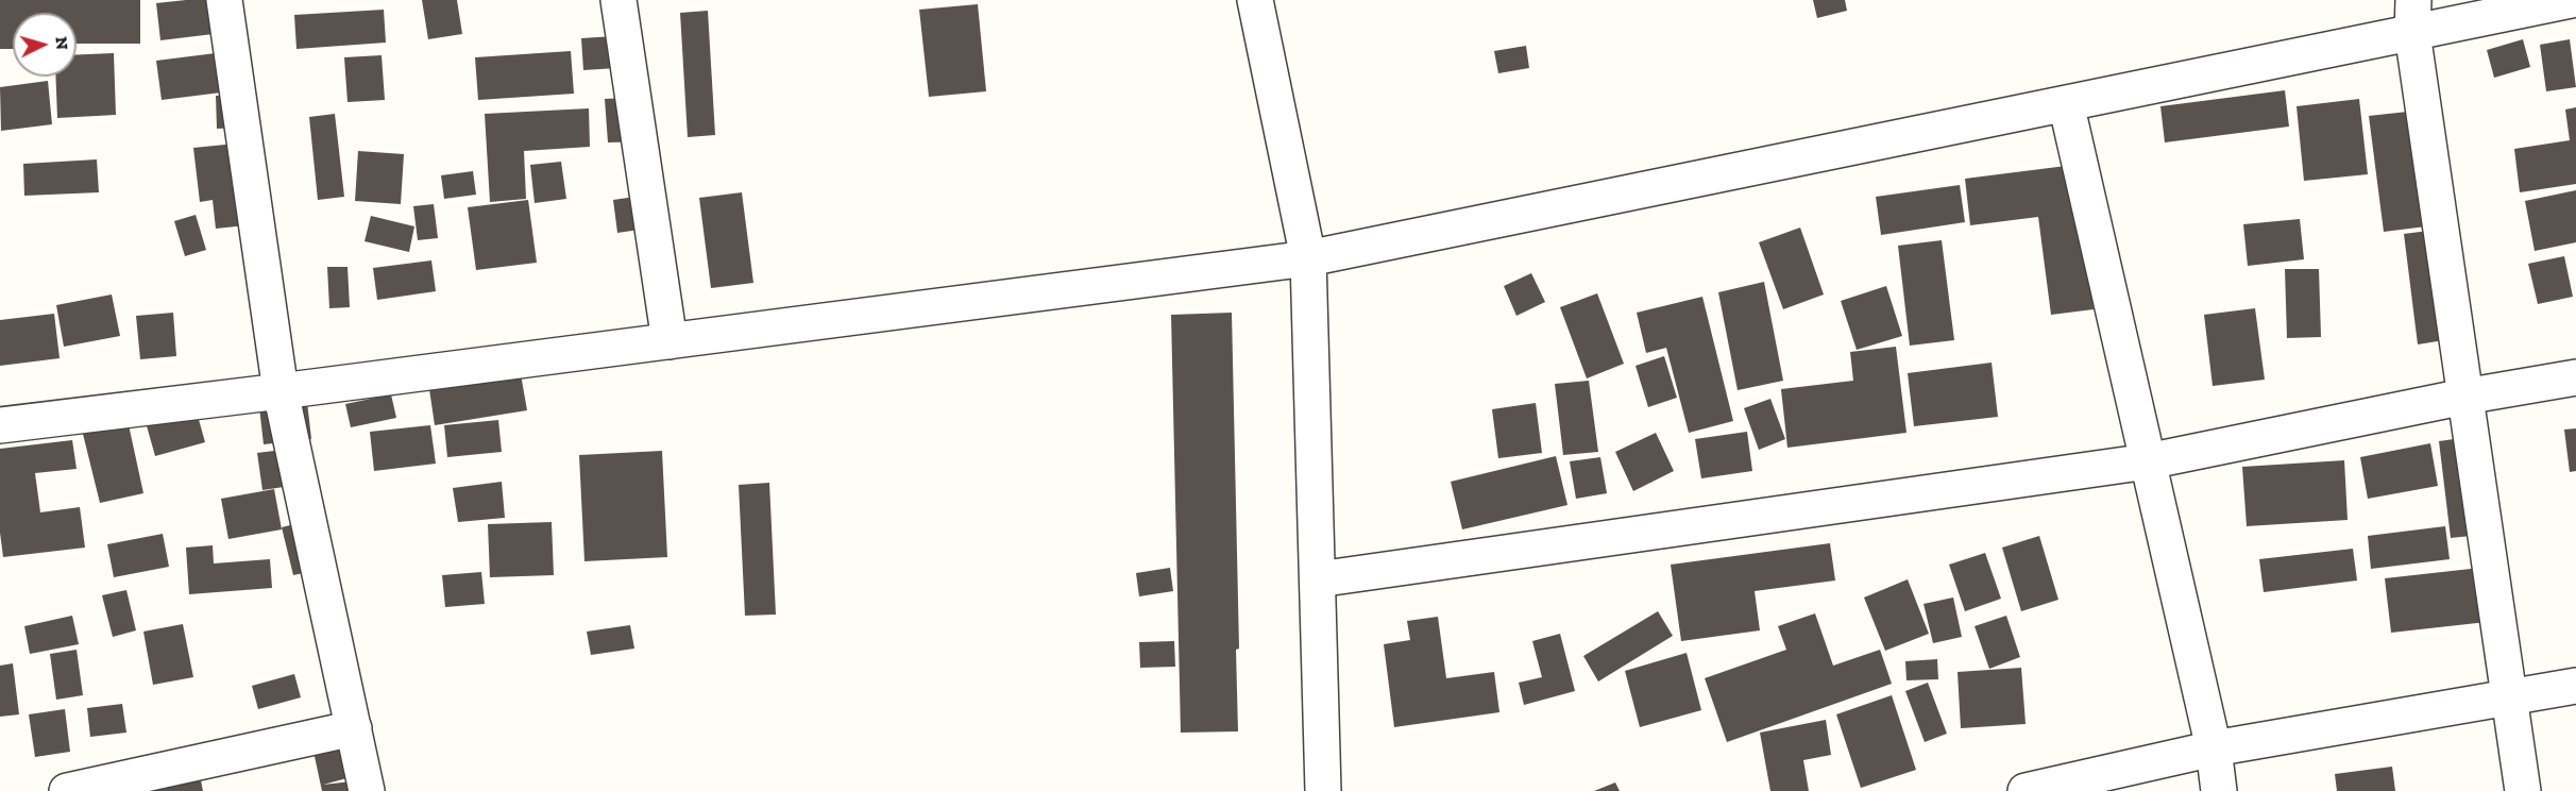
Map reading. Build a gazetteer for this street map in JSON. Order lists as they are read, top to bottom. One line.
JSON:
{"north":"right"}
